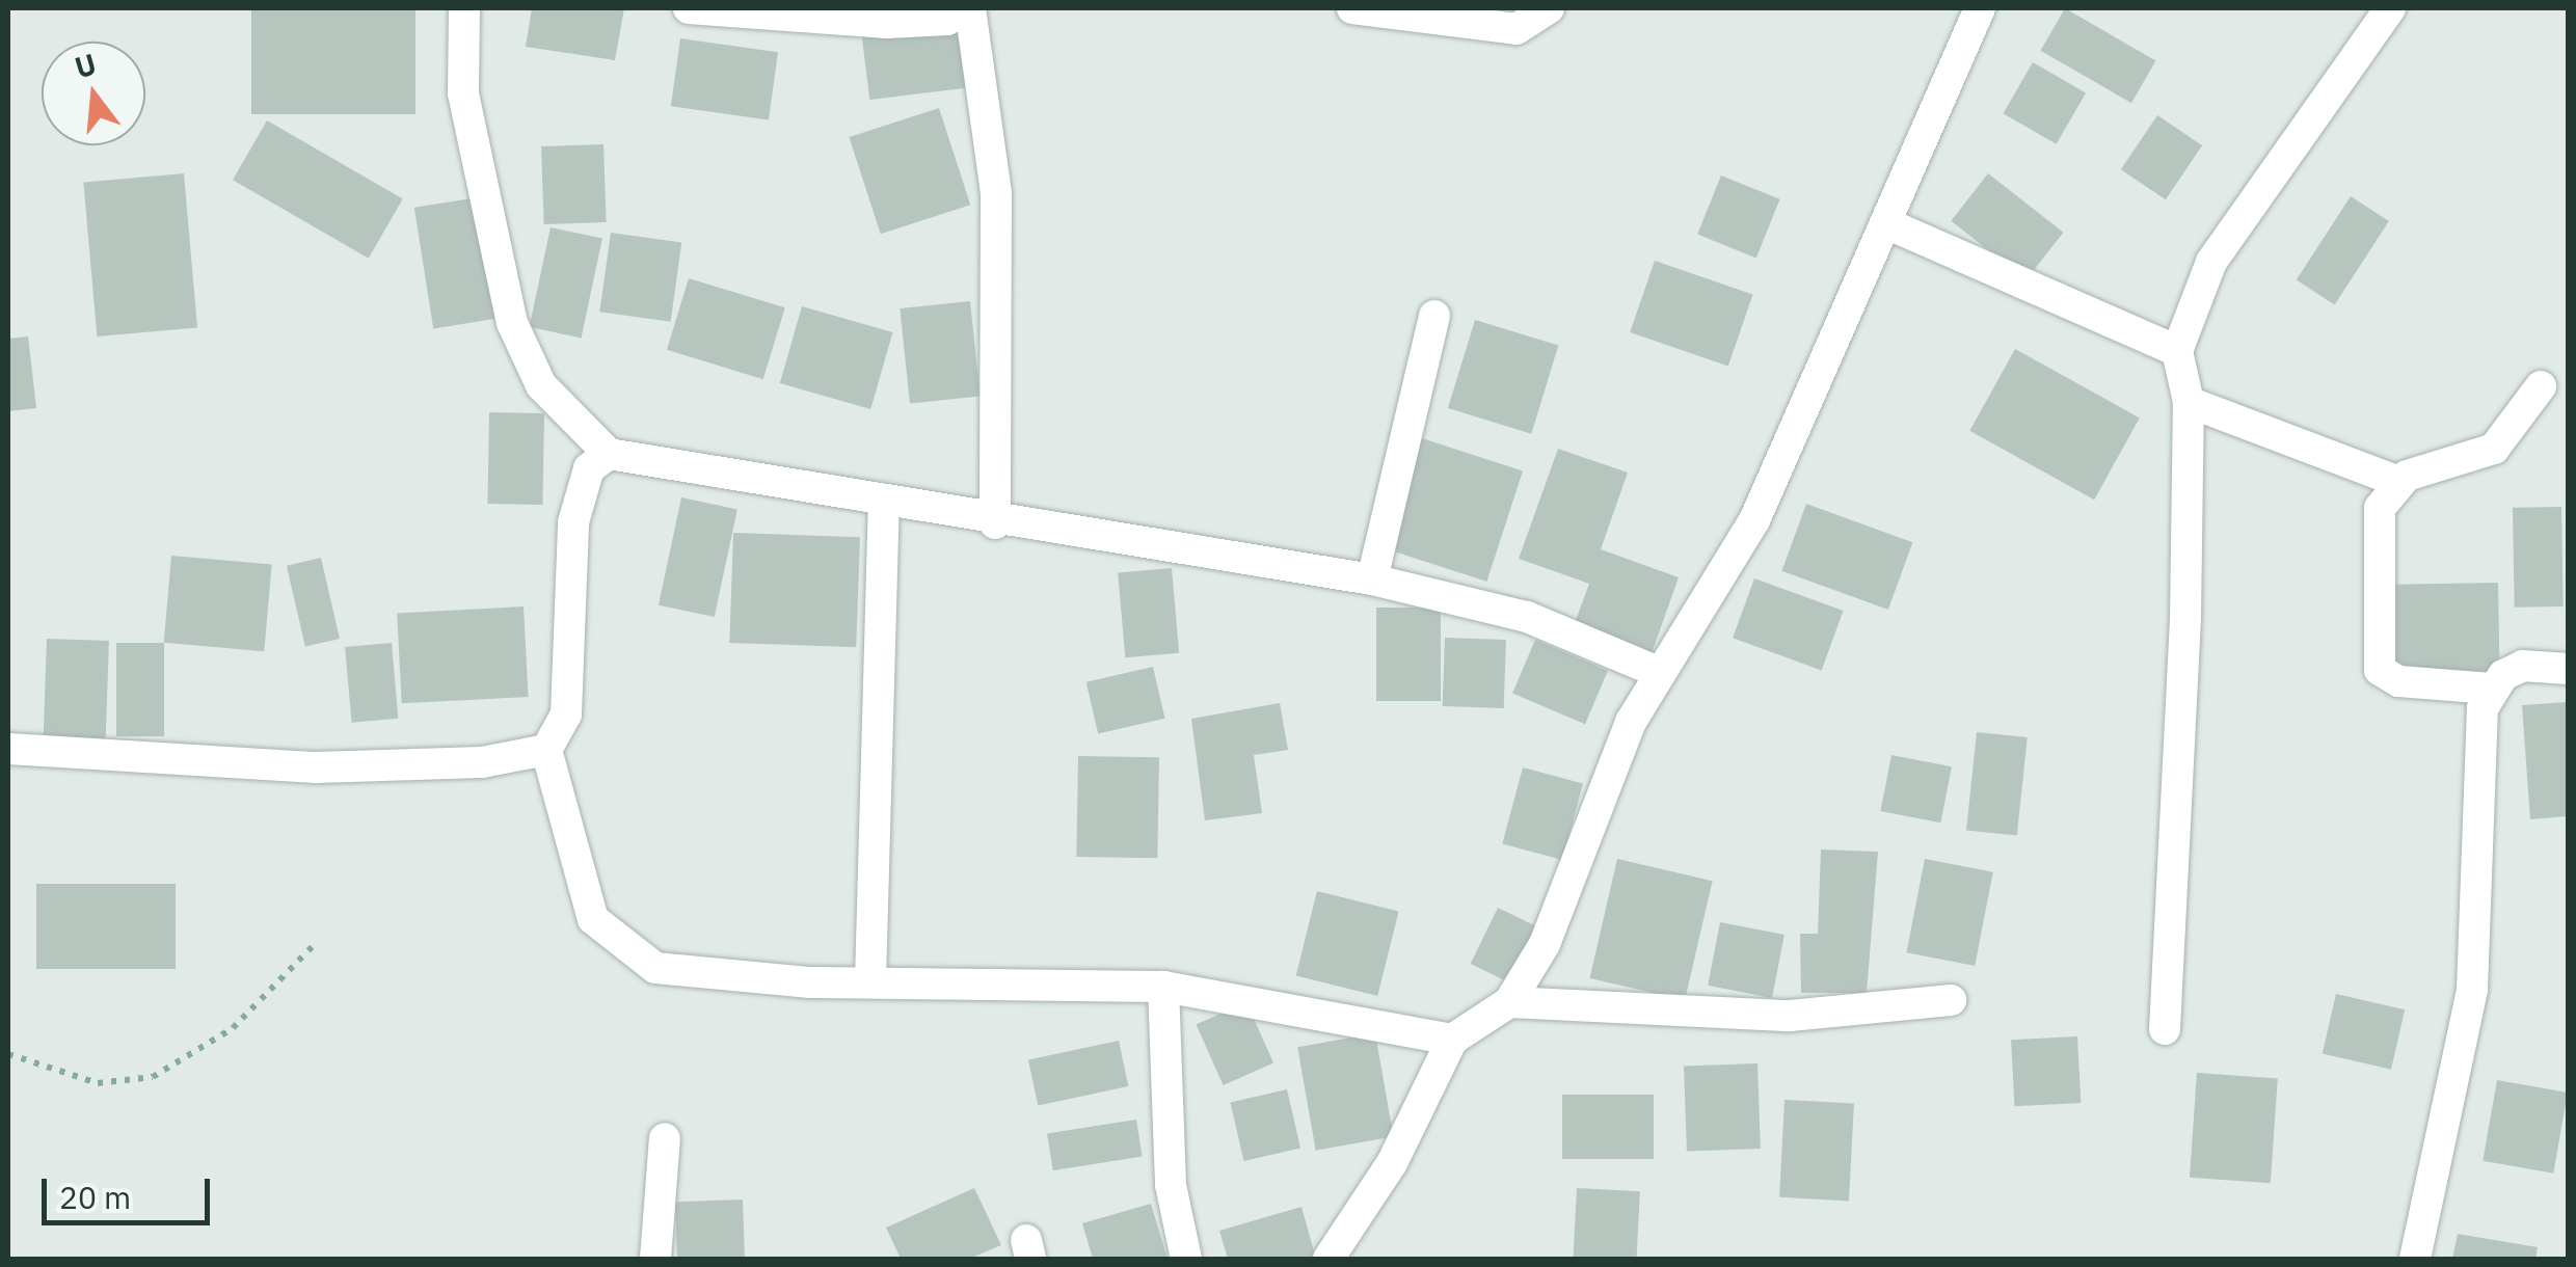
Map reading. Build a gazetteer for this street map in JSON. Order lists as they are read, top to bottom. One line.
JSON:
{"scale_bar":"20 m","north":"top"}
